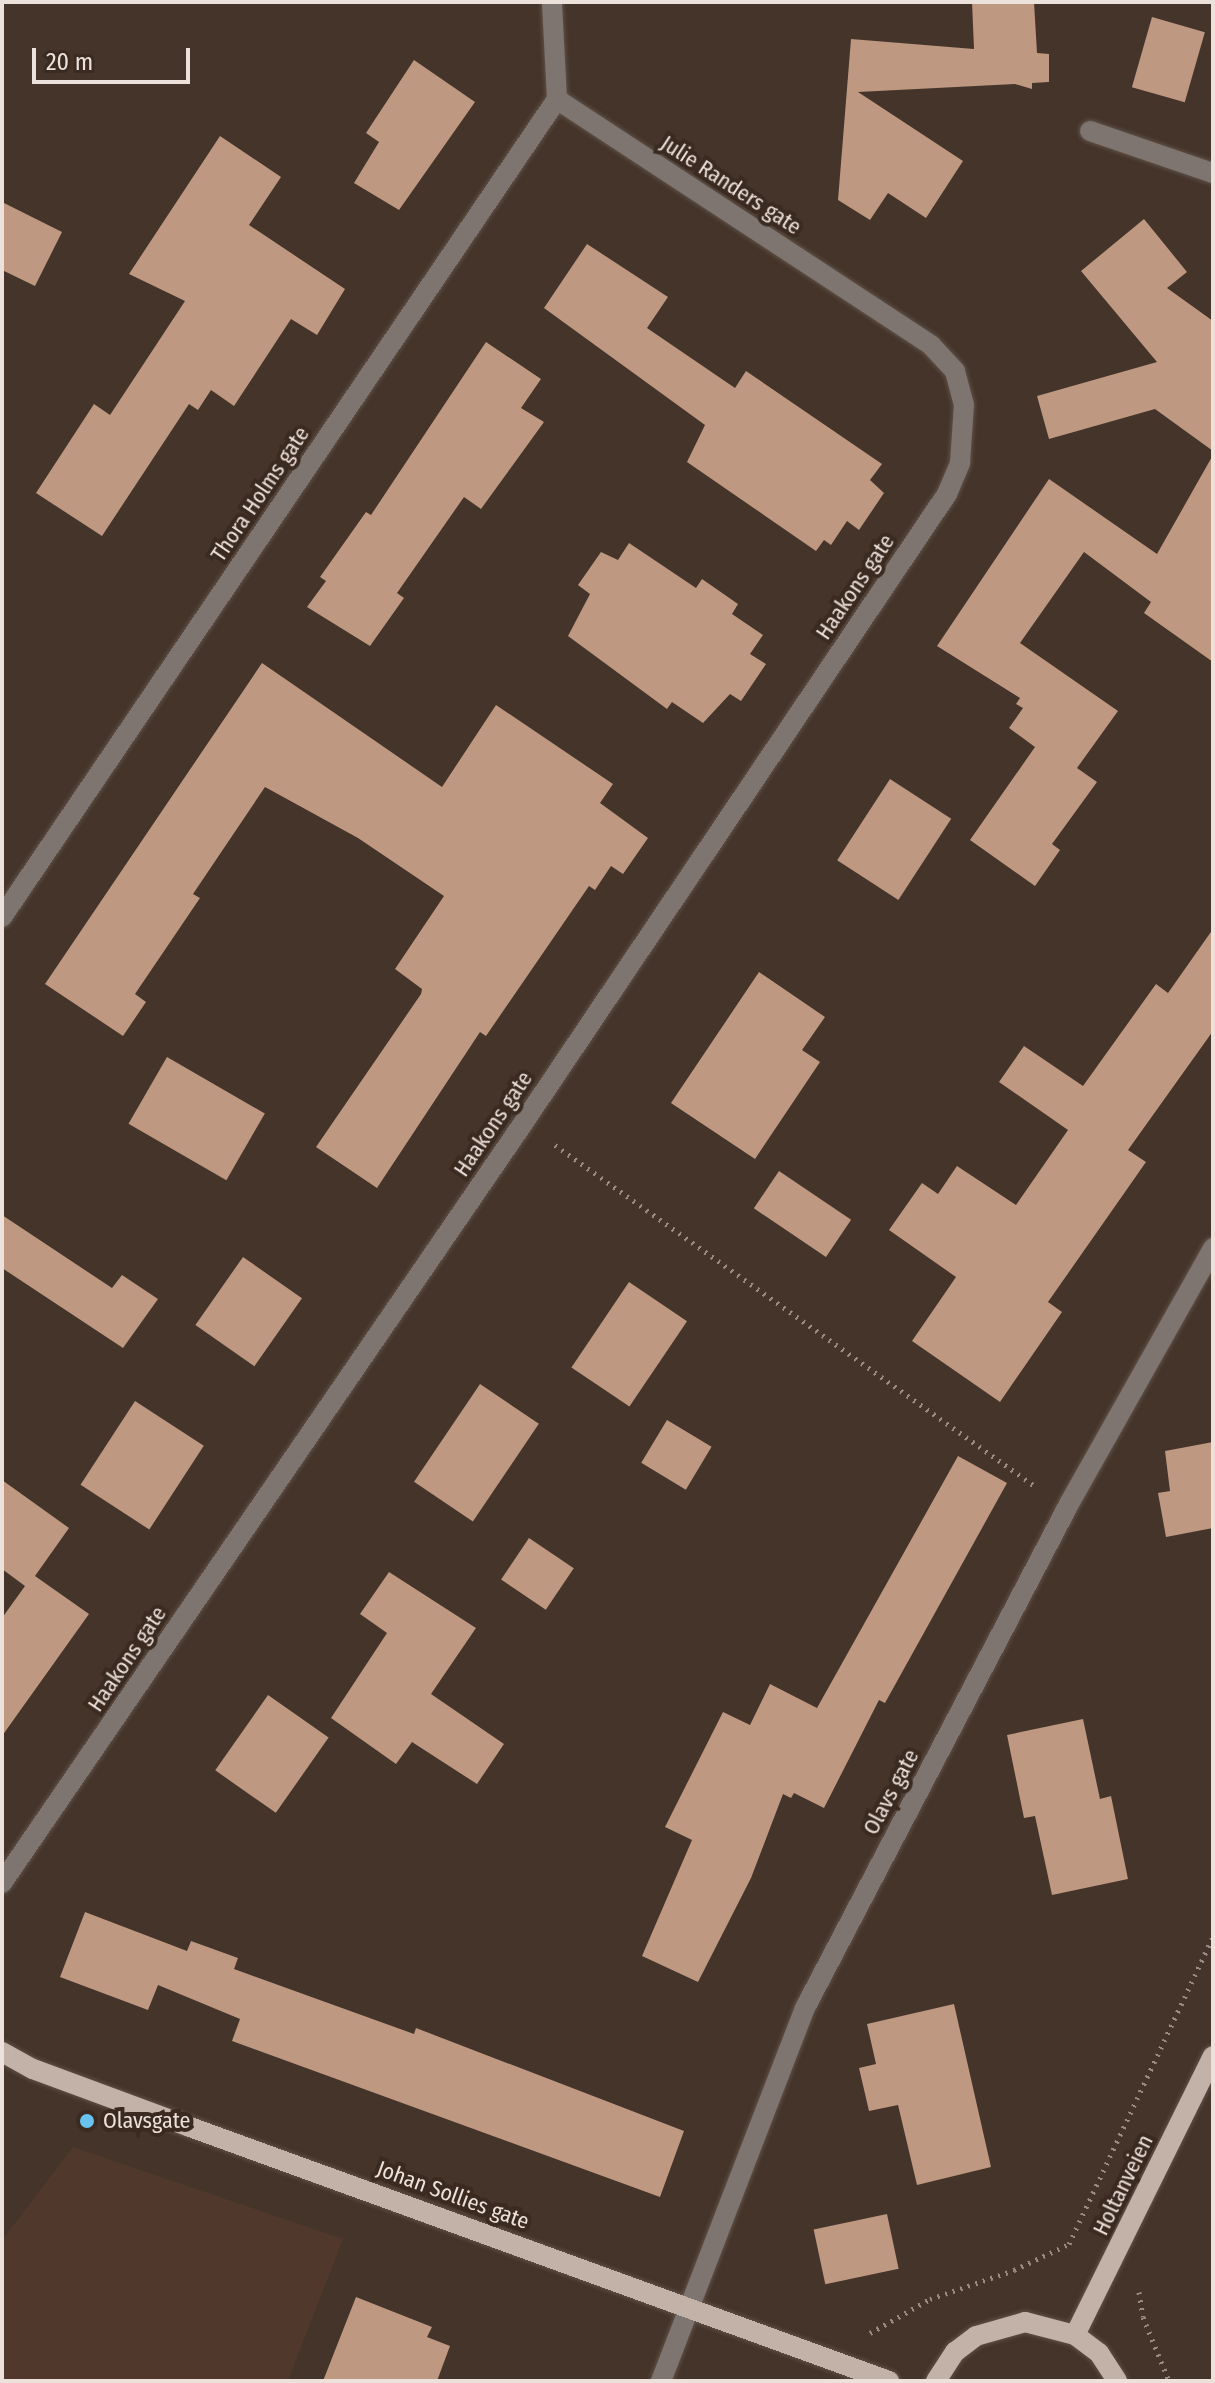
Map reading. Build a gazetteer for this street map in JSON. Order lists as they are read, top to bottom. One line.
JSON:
{"streets":{"main road":["Holtanveien","Johan Sollies gate"],"street":["Julie Randers gate","Thora Holms gate","Haakons gate","Olavs gate"]},"crossings":[["Julie Randers gate","Thora Holms gate"],["Julie Randers gate","Haakons gate"],["Olavs gate","Johan Sollies gate"]],"places":["Olavsgate"],"scale_bar":"20 m"}
